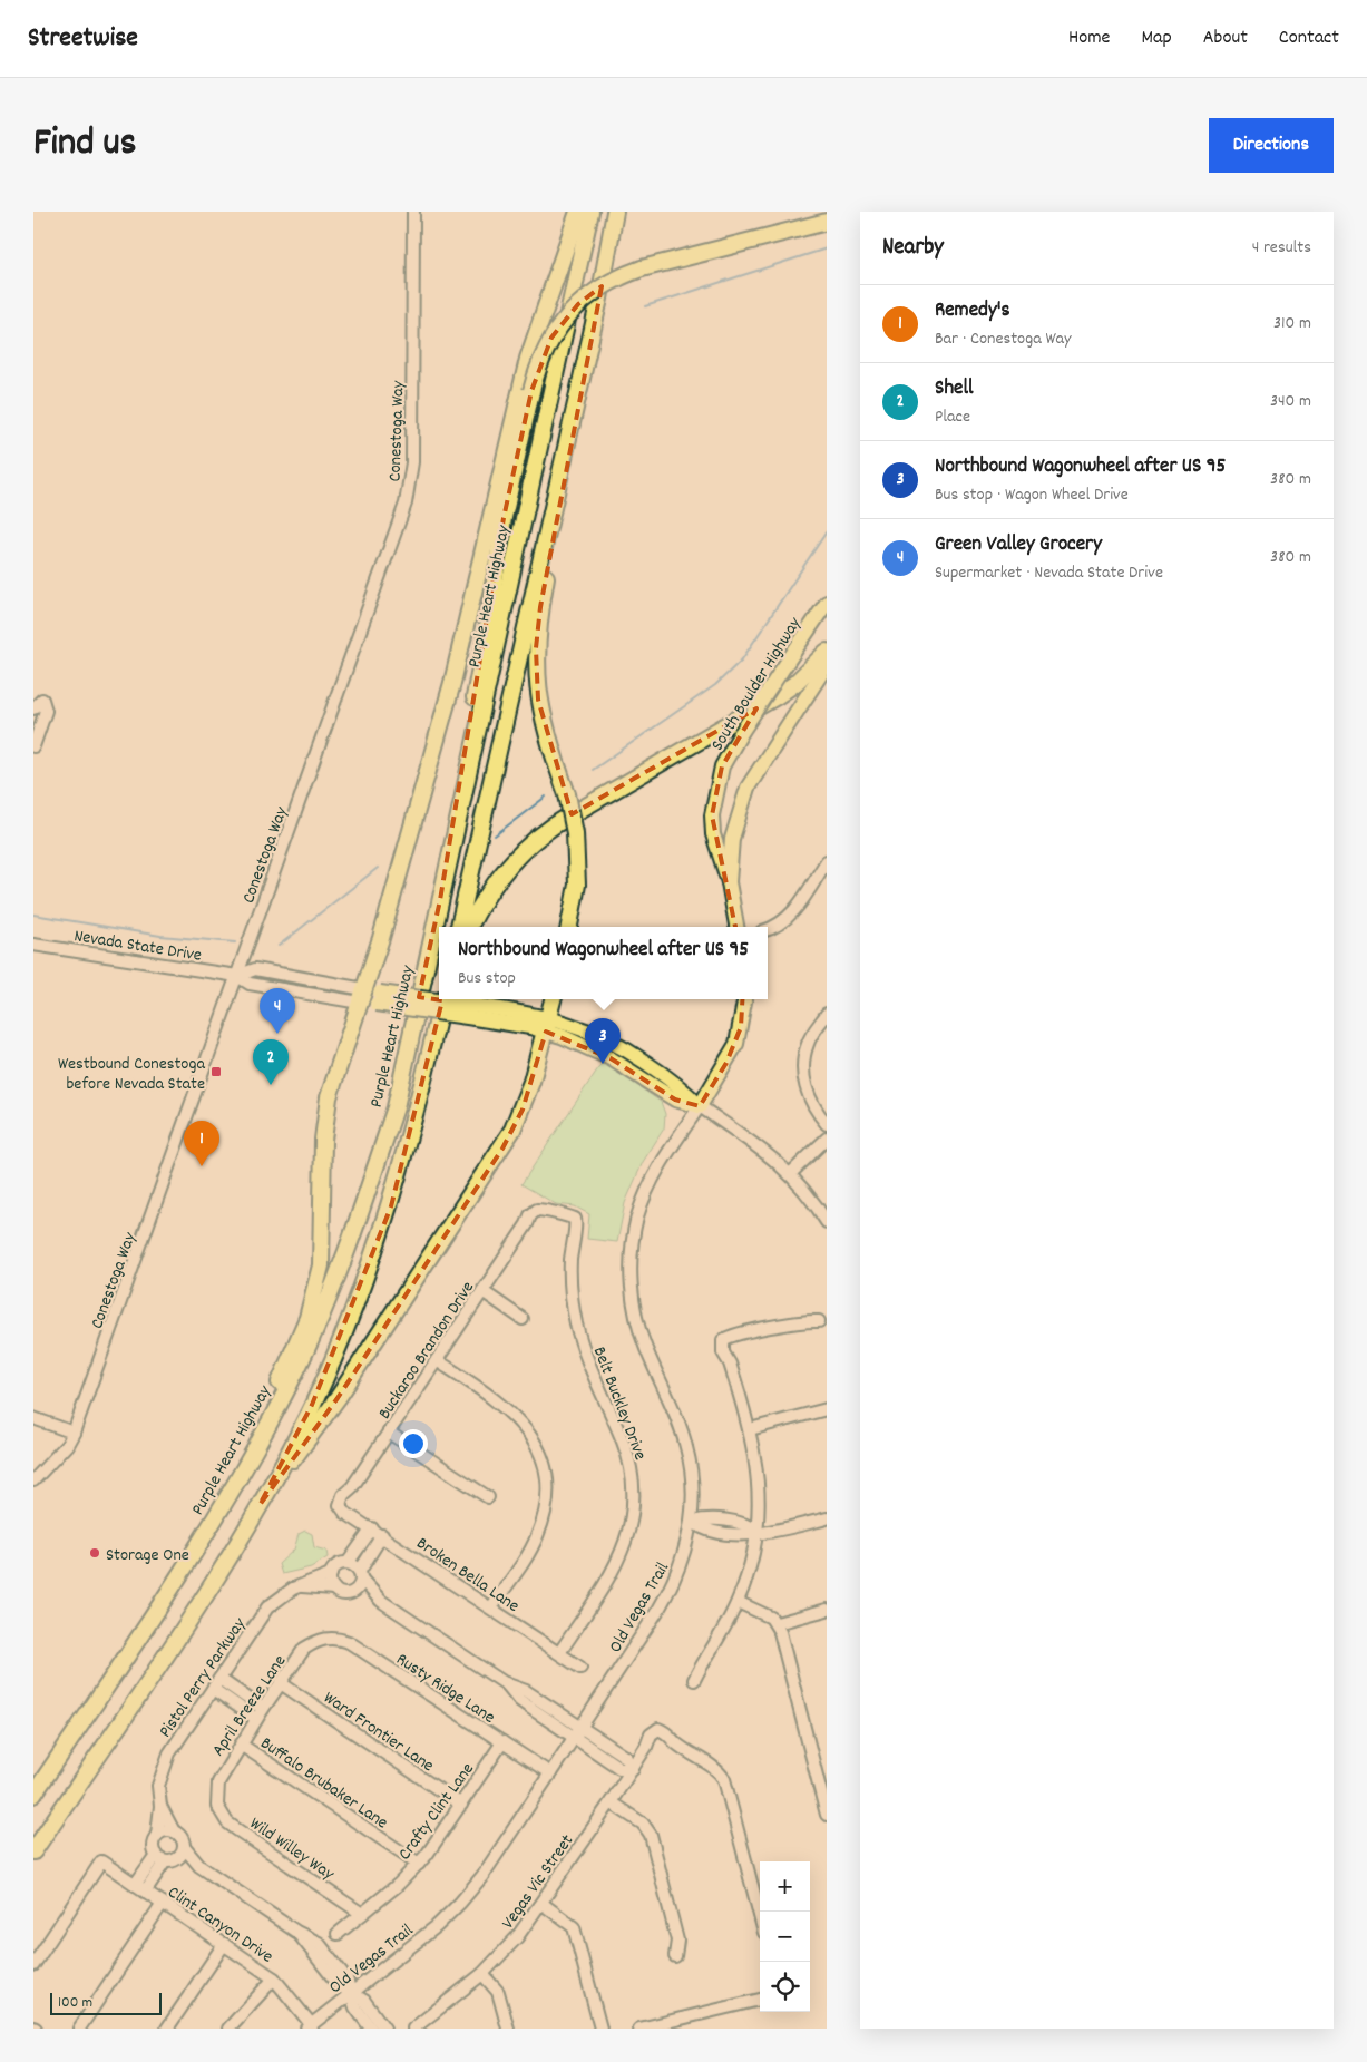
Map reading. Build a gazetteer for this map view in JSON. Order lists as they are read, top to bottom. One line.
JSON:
{"streets":{"highway":["Purple Heart Highway"],"main road":["South Boulder Highway"],"street":["Conestoga Way","Nevada State Drive","Buckaroo Brandon Drive","Belt Buckley Drive","Broken Bella Lane","Old Vegas Trail","Pistol Perry Parkway","Rusty Ridge Lane","April Breeze Lane","Ward Frontier Lane","Buffalo Brubaker Lane","Crafty Clint Lane","Wild Willey Way","Vegas Vic Street","Clint Canyon Drive"]},"crossings":[["Conestoga Way","Nevada State Drive"],["Buckaroo Brandon Drive","Belt Buckley Drive"],["Buckaroo Brandon Drive","Broken Bella Lane"],["Belt Buckley Drive","Broken Bella Lane"],["Old Vegas Trail","Rusty Ridge Lane"],["Old Vegas Trail","Clint Canyon Drive"],["Rusty Ridge Lane","April Breeze Lane"],["Rusty Ridge Lane","Crafty Clint Lane"],["April Breeze Lane","Ward Frontier Lane"],["April Breeze Lane","Buffalo Brubaker Lane"],["April Breeze Lane","Wild Willey Way"],["Ward Frontier Lane","Crafty Clint Lane"],["Buffalo Brubaker Lane","Crafty Clint Lane"],["Crafty Clint Lane","Wild Willey Way"]],"places":{"transit":["Westbound Conestoga before Nevada State"],"other":["Storage One"]},"scale_bar":"100 m","page":{"header":"Streetwise","nav":["Home","Map","About","Contact"],"title":"Find us","buttons":"Directions","heading":["Nearby","4 results"],"list":[{"mark":"1","name":"Remedy's","note":"Bar · Conestoga Way","value":"310 m"},{"mark":"2","name":"Shell","note":"Place","value":"340 m"},{"mark":"3","name":"Northbound Wagonwheel after US 95","note":"Bus stop · Wagon Wheel Drive","value":"380 m"},{"mark":"4","name":"Green Valley Grocery","note":"Supermarket · Nevada State Drive","value":"380 m"}],"popup":["Northbound Wagonwheel after US 95","Bus stop"],"pins":["4","3","2","1"],"map_buttons":["+","−"],"scale":"100 m"}}
